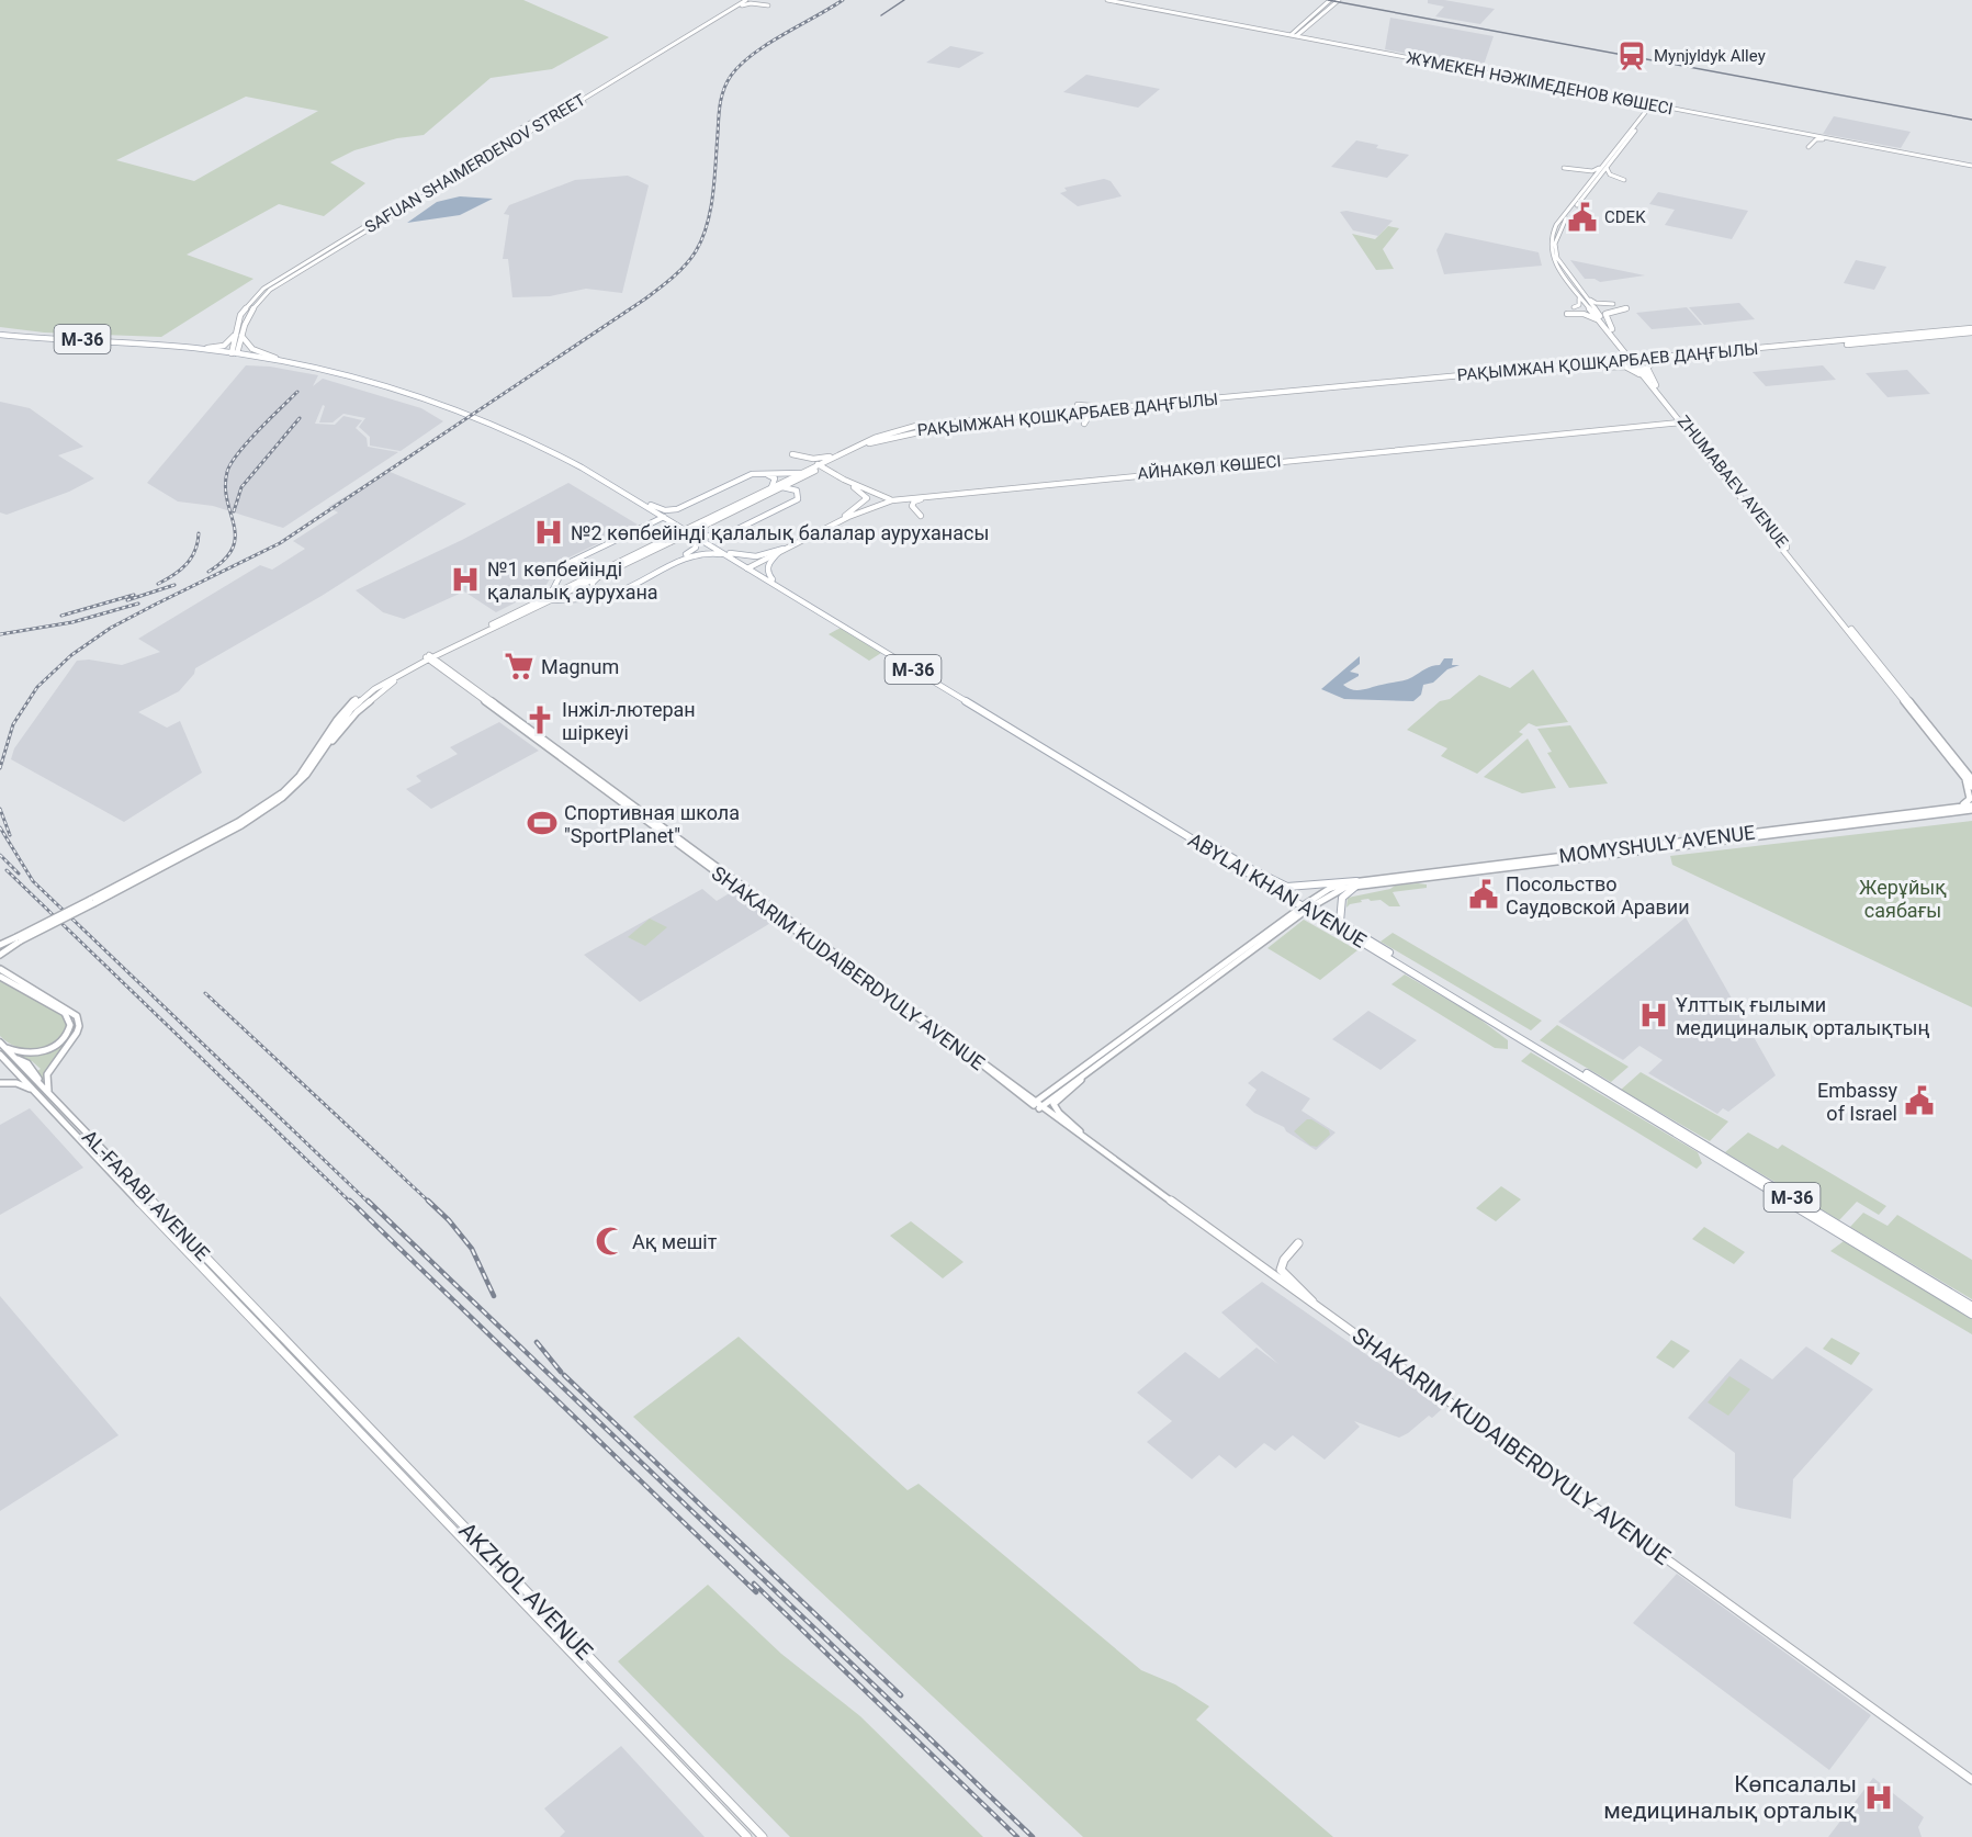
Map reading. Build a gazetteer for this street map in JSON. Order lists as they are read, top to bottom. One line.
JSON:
{"streets":{"main road":["ЖҰМЕКЕН НӘЖІМЕДЕНОВ КӨШЕСІ","SAFUAN SHAIMERDENOV STREET","M-36","РАҚЫМЖАН ҚОШҚАРБАЕВ ДАҢҒЫЛЫ","АЙНАКӨЛ КӨШЕСІ","ZHUMABAEV AVENUE","MOMYSHULY AVENUE","ABYLAI KHAN AVENUE","SHAKARIM KUDAIBERDYULY AVENUE","AL-FARABI AVENUE","AKZHOL AVENUE"]},"crossings":[["SAFUAN SHAIMERDENOV STREET","M-36"],["M-36","ABYLAI KHAN AVENUE"],["РАҚЫМЖАН ҚОШҚАРБАЕВ ДАҢҒЫЛЫ","ZHUMABAEV AVENUE"],["РАҚЫМЖАН ҚОШҚАРБАЕВ ДАҢҒЫЛЫ","SHAKARIM KUDAIBERDYULY AVENUE"],["АЙНАКӨЛ КӨШЕСІ","ZHUMABAEV AVENUE"],["MOMYSHULY AVENUE","ABYLAI KHAN AVENUE"],["AL-FARABI AVENUE","AKZHOL AVENUE"]],"parks":["Жерұйық саябағы"],"places":{"station":["Mynjyldyk Alley"],"public building":["CDEK","Посольство Саудовской Аравии","Embassy of Israel"],"hospital":["№2 көпбейінді қалалық балалар ауруханасы","№1 көпбейінді қалалық аурухана","Ұлттық ғылыми медициналық орталықтың","Көпсалалы медициналық орталық"],"supermarket":["Magnum"],"church":["Інжіл-лютеран шіркеуі"],"sports":["Спортивная школа \"SportPlanet\""],"mosque":["Ақ мешіт"]}}
